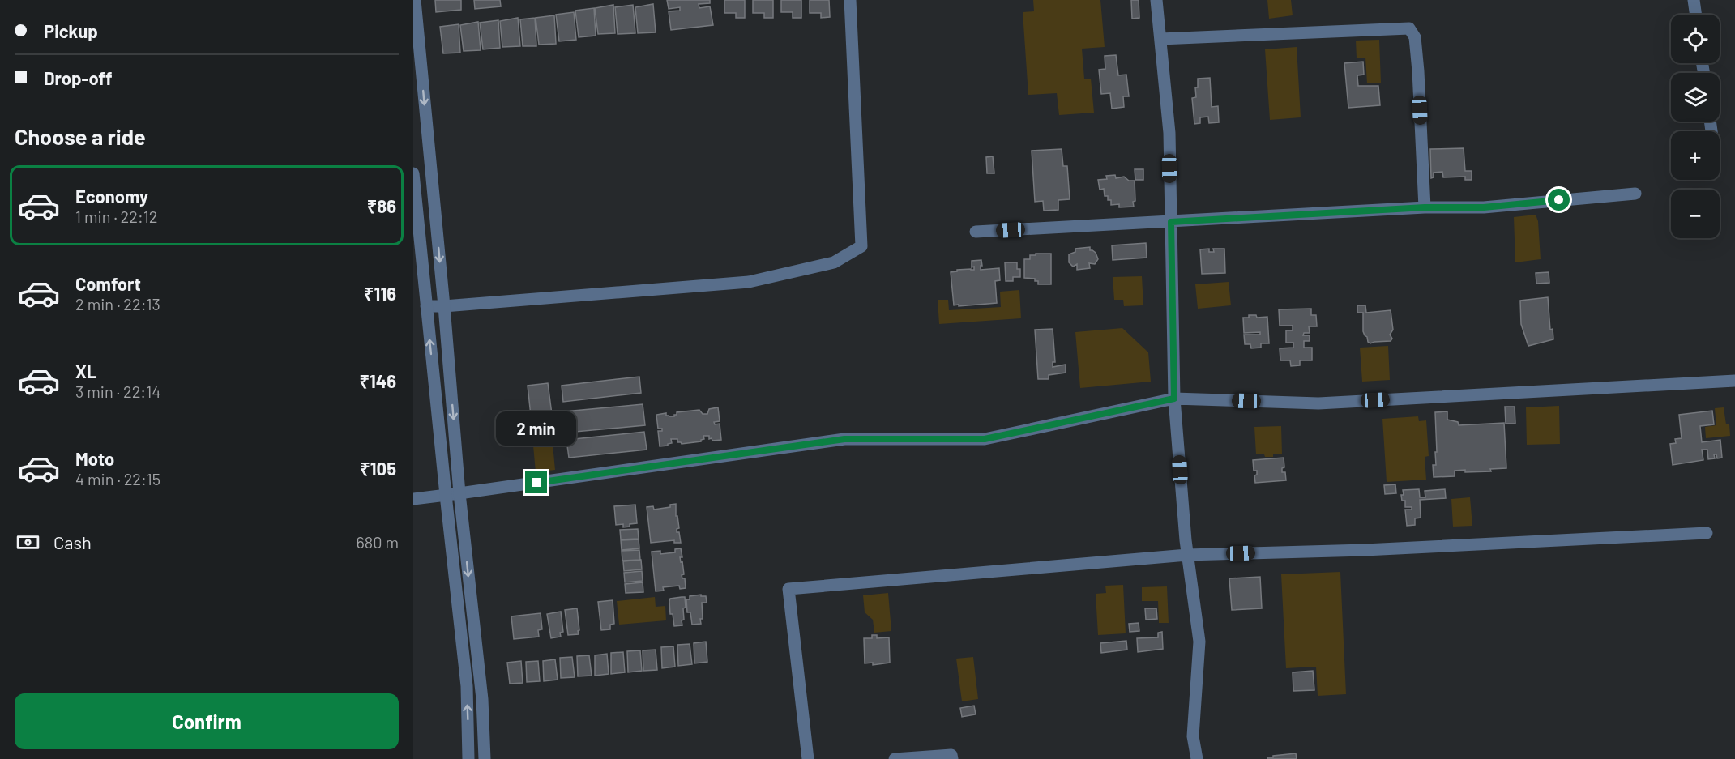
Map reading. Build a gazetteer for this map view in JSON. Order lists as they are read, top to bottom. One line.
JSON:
{"page":{"banner":["Pickup","Drop-off"],"map_buttons":["+","−"],"heading":"Choose a ride","list":[{"name":"Economy","note":"1 min · 22:12","value":"₹86"},{"name":"Comfort","note":"2 min · 22:13","value":"₹116"},{"name":"XL","note":"3 min · 22:14","value":"₹146"},{"name":"Moto","note":"4 min · 22:15","value":"₹105"}],"bubble":"2 min","pay":["Cash","680 m"],"buttons":"Confirm"}}
